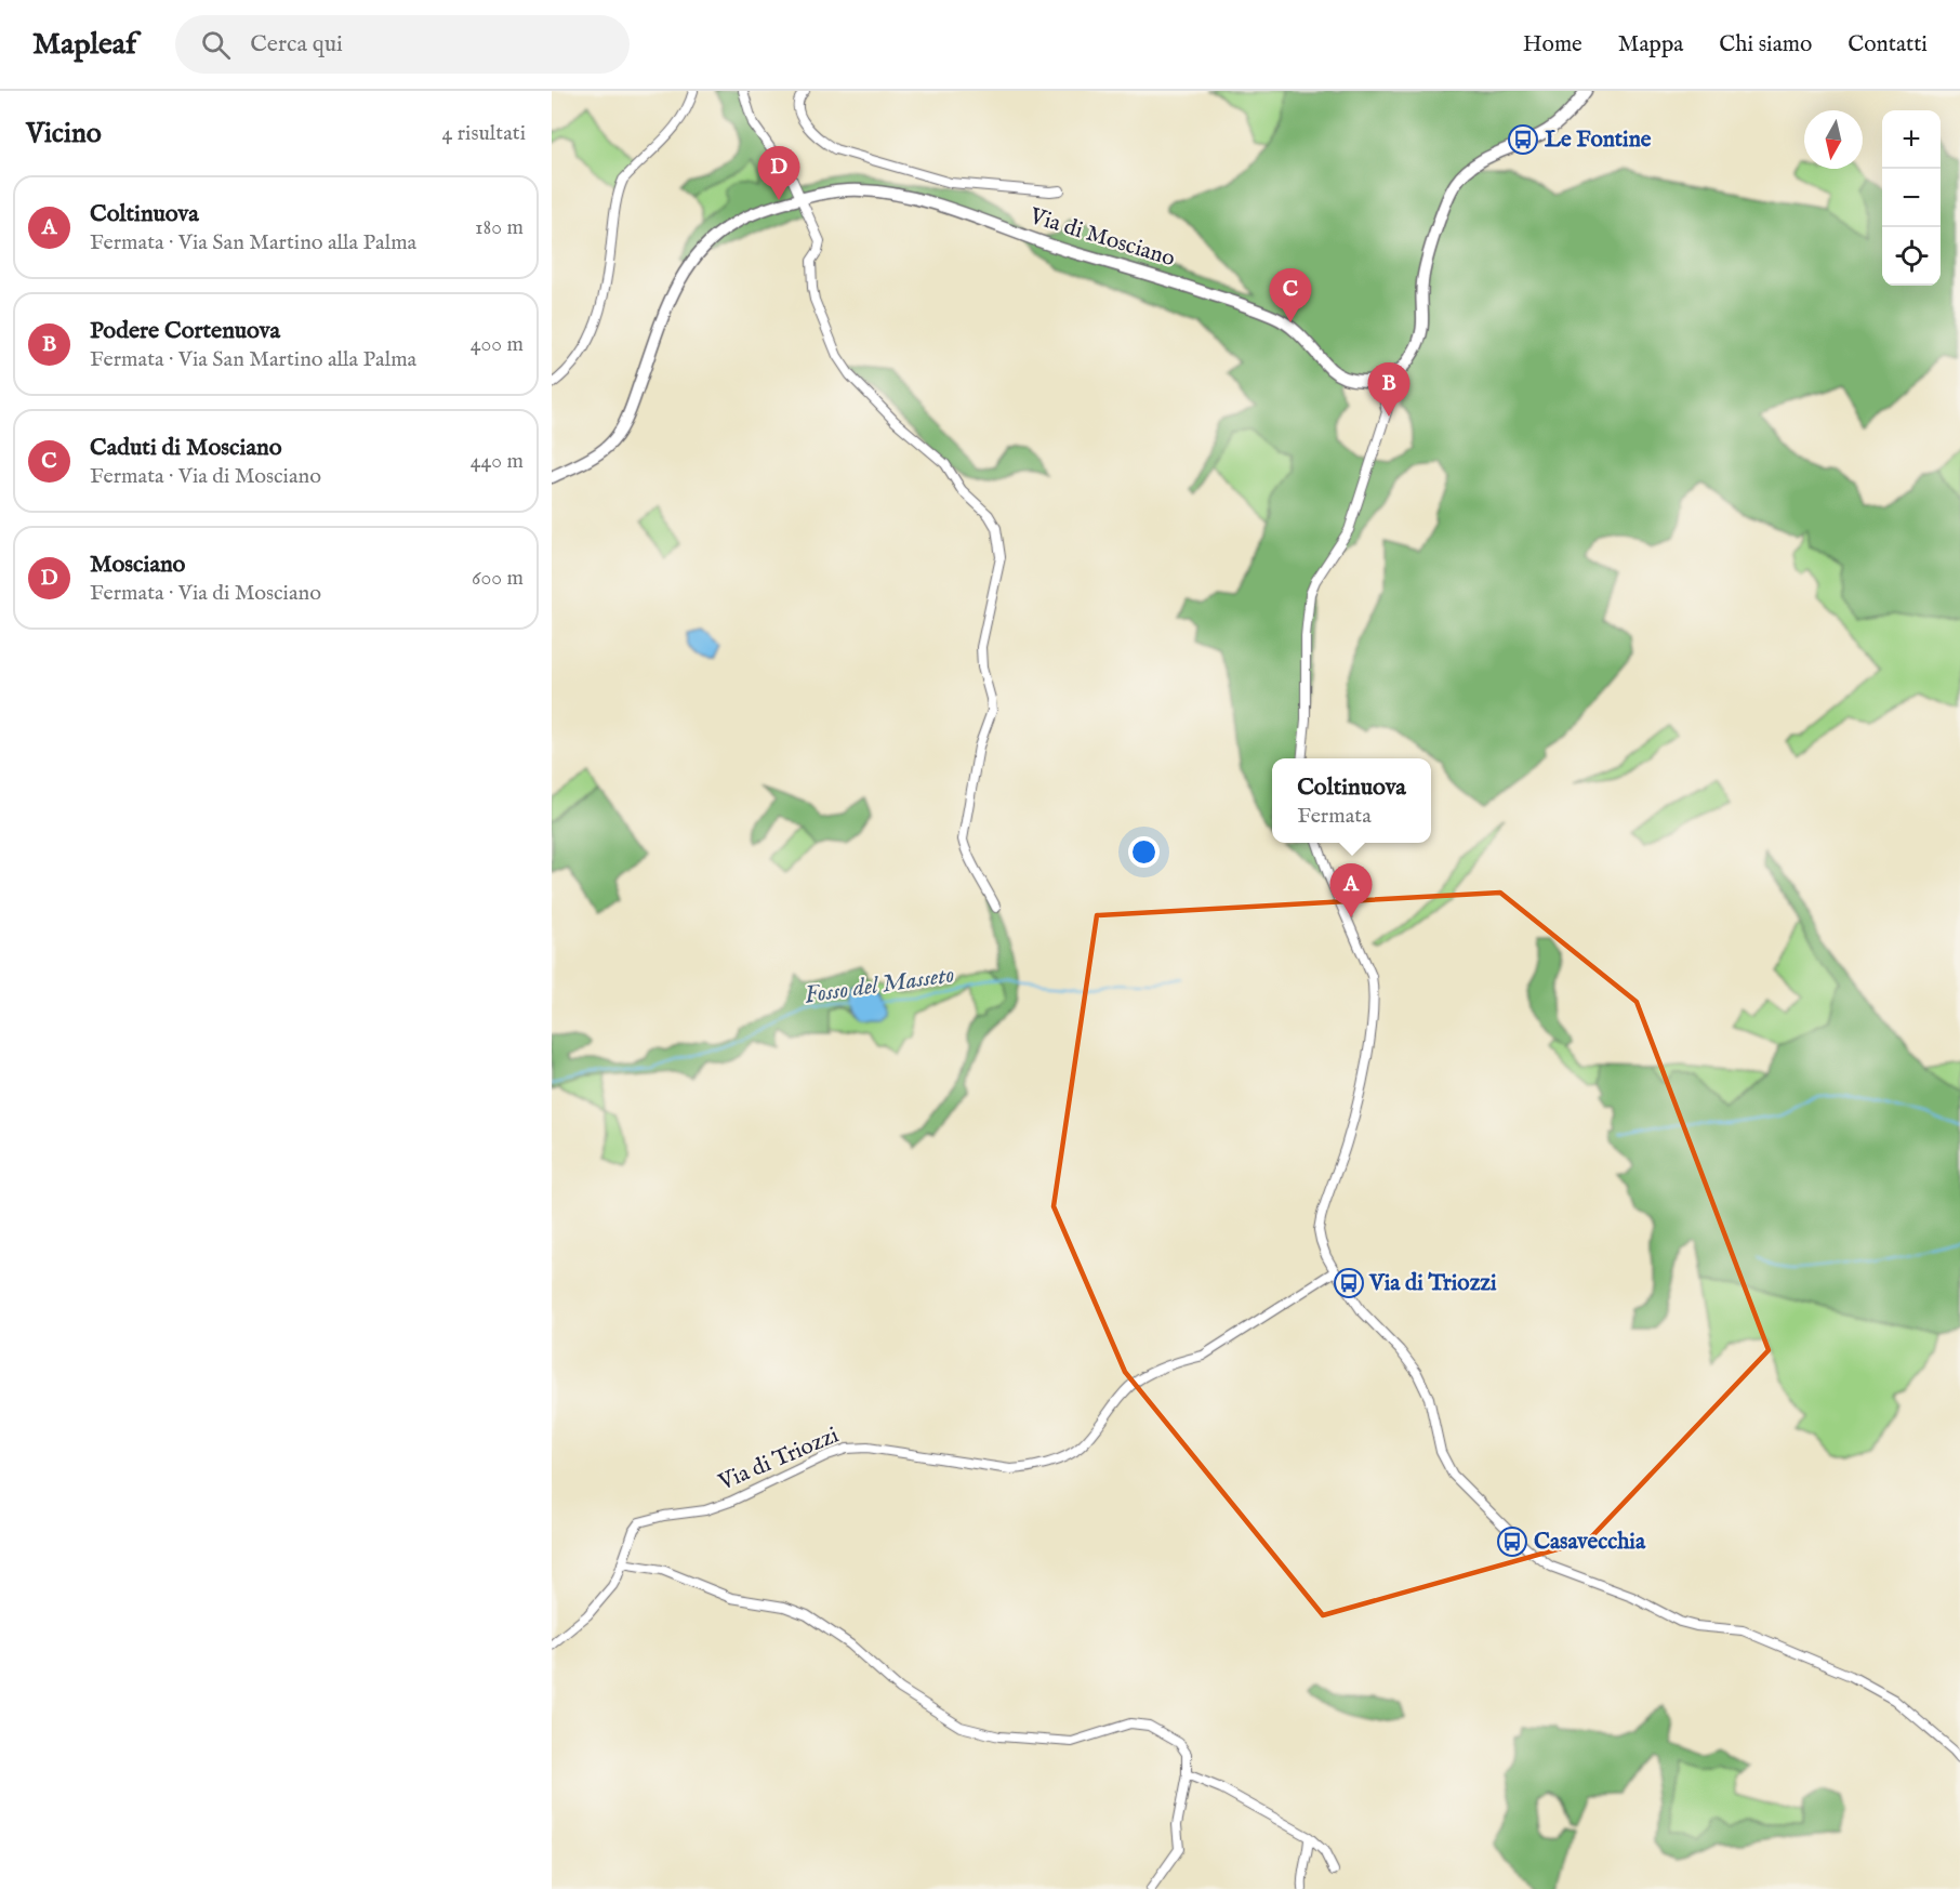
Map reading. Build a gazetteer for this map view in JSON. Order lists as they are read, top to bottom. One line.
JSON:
{"streets":{"main road":["Via di Mosciano"],"street":["Via di Triozzi"]},"water":["Fosso del Masseto"],"places":{"bus stop":["Le Fontine","Via di Triozzi","Casavecchia"]},"north":"bottom","page":{"header":"Mapleaf","search":"Cerca qui","nav":["Home","Mappa","Chi siamo","Contatti"],"heading":["Vicino","4 risultati"],"map_buttons":["+","−"],"pins":["D","C","B","A"],"list":[{"mark":"A","name":"Coltinuova","note":"Fermata · Via San Martino alla Palma","value":"180 m"},{"mark":"B","name":"Podere Cortenuova","note":"Fermata · Via San Martino alla Palma","value":"400 m"},{"mark":"C","name":"Caduti di Mosciano","note":"Fermata · Via di Mosciano","value":"440 m"},{"mark":"D","name":"Mosciano","note":"Fermata · Via di Mosciano","value":"600 m"}],"popup":["Coltinuova","Fermata"]}}
